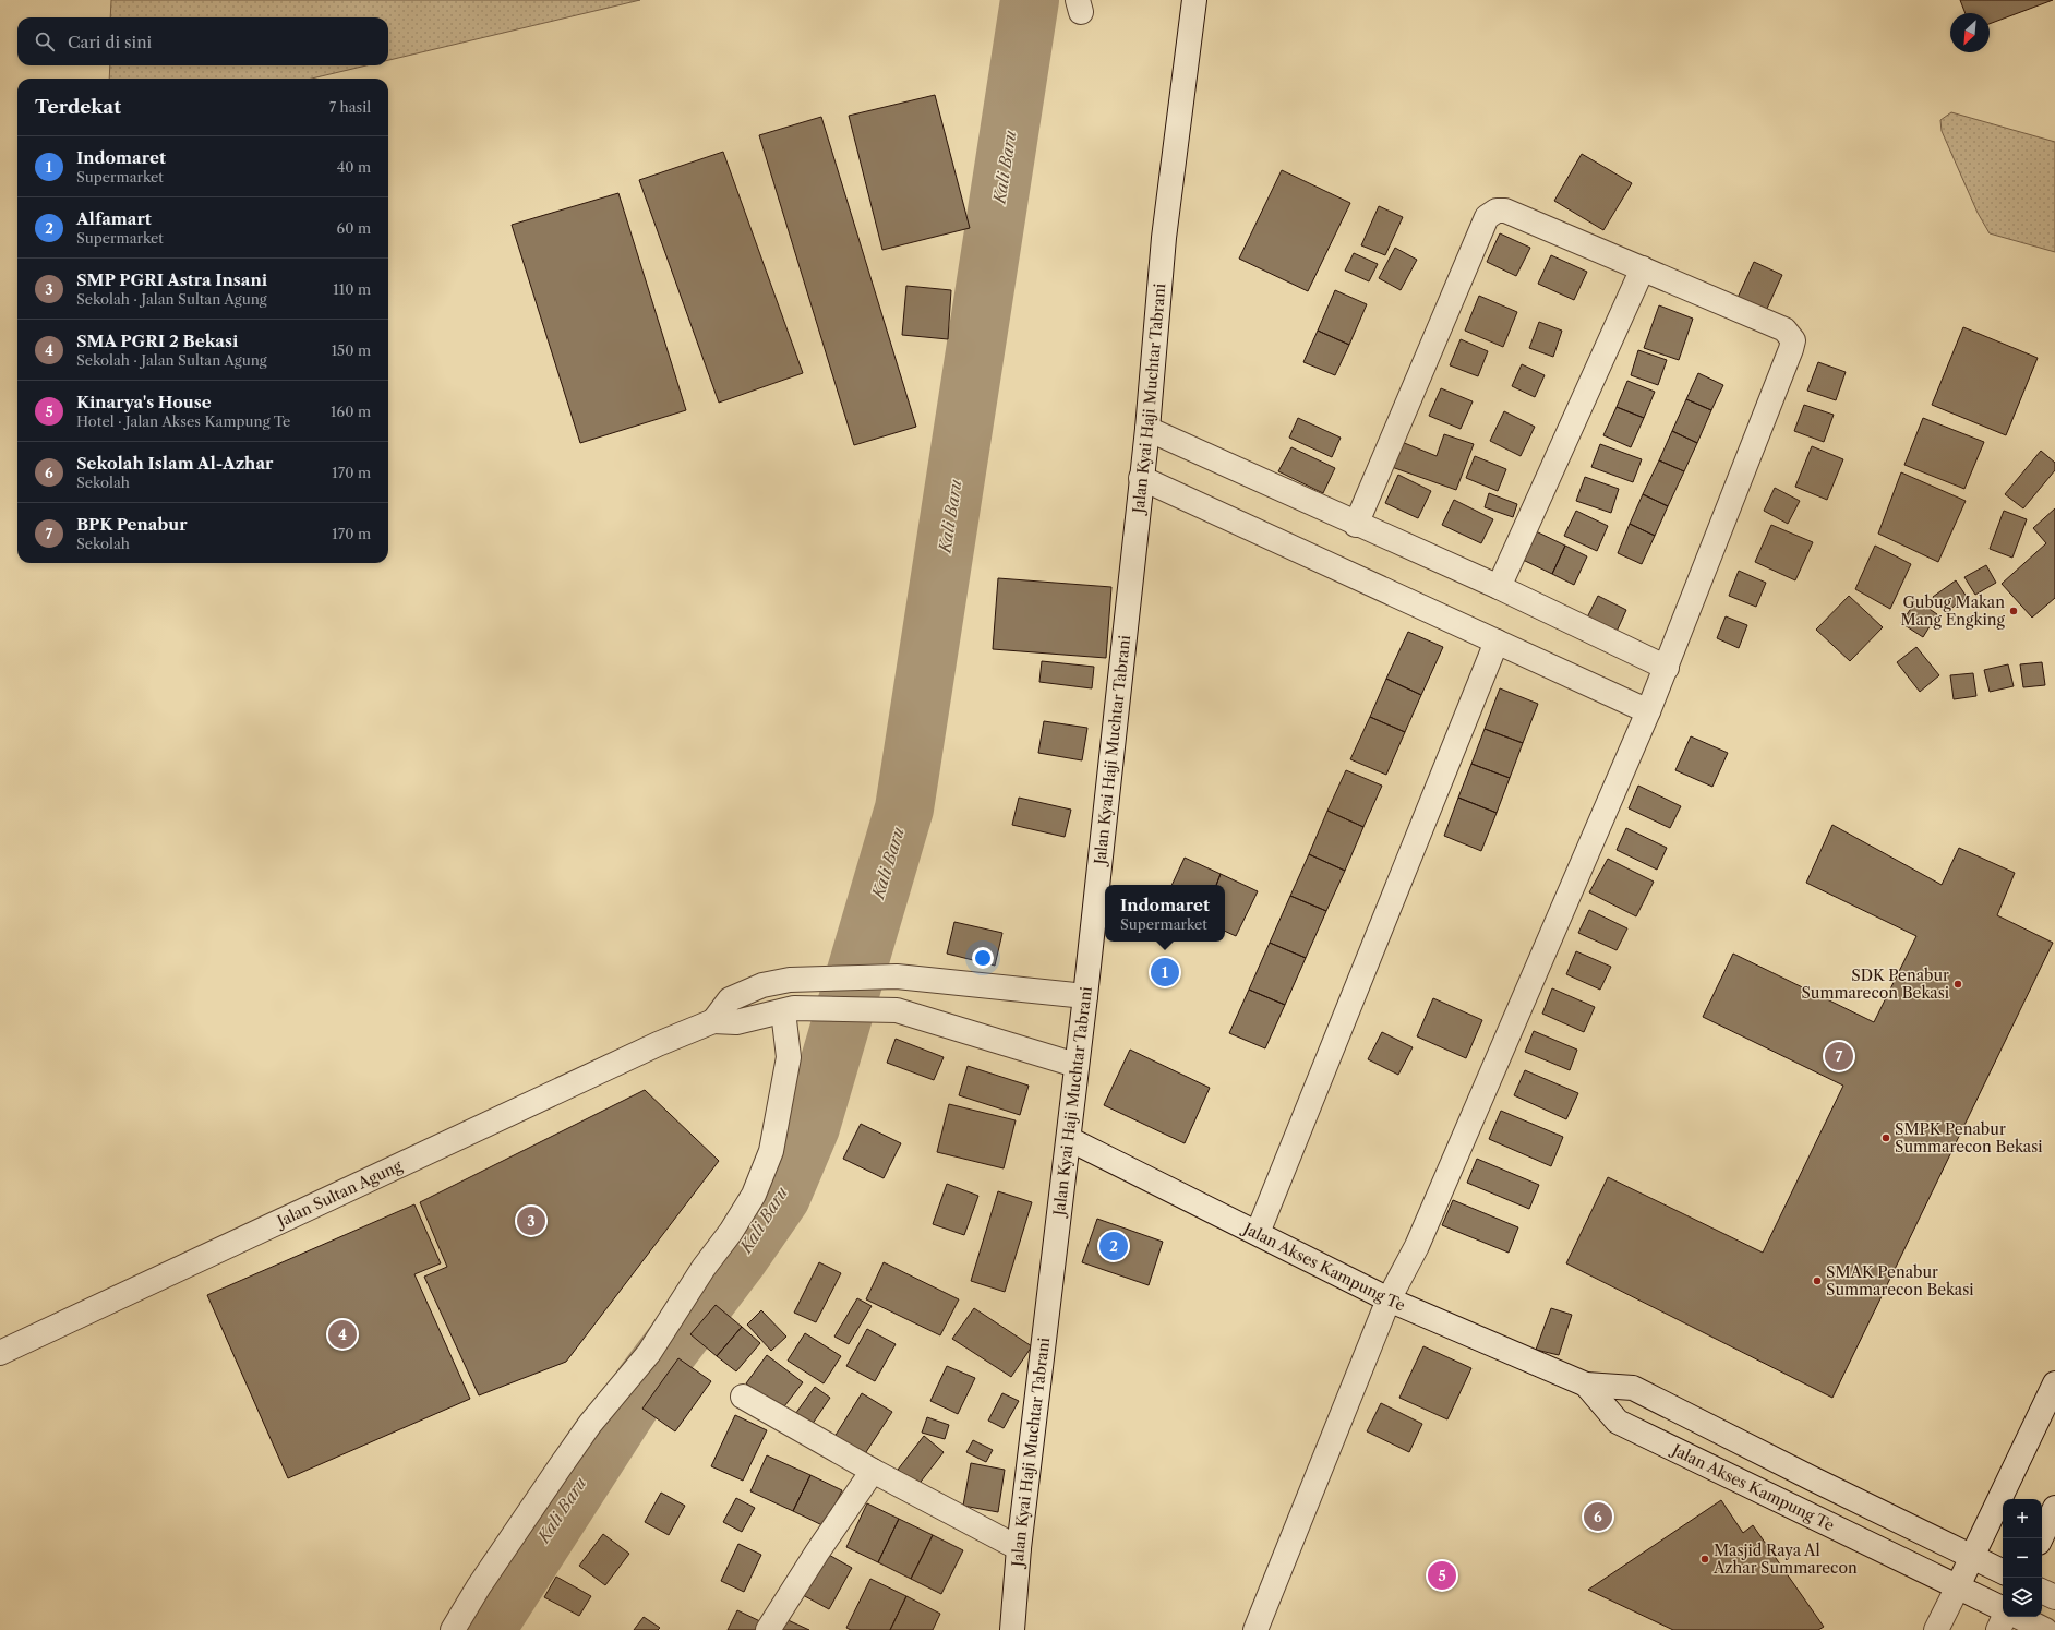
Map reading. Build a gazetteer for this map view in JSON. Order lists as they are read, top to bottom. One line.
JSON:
{"streets":{"street":["Jalan Kyai Haji Muchtar Tabrani","Jalan Sultan Agung","Jalan Akses Kampung Te"]},"crossings":[["Jalan Kyai Haji Muchtar Tabrani","Jalan Akses Kampung Te"]],"water":["Kali Baru"],"places":["Gubug Makan Mang Engking","SDK Penabur Summarecon Bekasi","SMPK Penabur Summarecon Bekasi","SMAK Penabur Summarecon Bekasi","Masjid Raya Al Azhar Summarecon"],"north":"bottom left","page":{"search":"Cari di sini","heading":["Terdekat","7 hasil"],"list":[{"mark":"1","name":"Indomaret","note":"Supermarket","value":"40 m"},{"mark":"2","name":"Alfamart","note":"Supermarket","value":"60 m"},{"mark":"3","name":"SMP PGRI Astra Insani","note":"Sekolah · Jalan Sultan Agung","value":"110 m"},{"mark":"4","name":"SMA PGRI 2 Bekasi","note":"Sekolah · Jalan Sultan Agung","value":"150 m"},{"mark":"5","name":"Kinarya's House","note":"Hotel · Jalan Akses Kampung Te","value":"160 m"},{"mark":"6","name":"Sekolah Islam Al-Azhar","note":"Sekolah","value":"170 m"},{"mark":"7","name":"BPK Penabur","note":"Sekolah","value":"170 m"}],"popup":["Indomaret","Supermarket"],"pins":["1","7","3","2","4","6","5"],"map_buttons":["+","−"]}}
